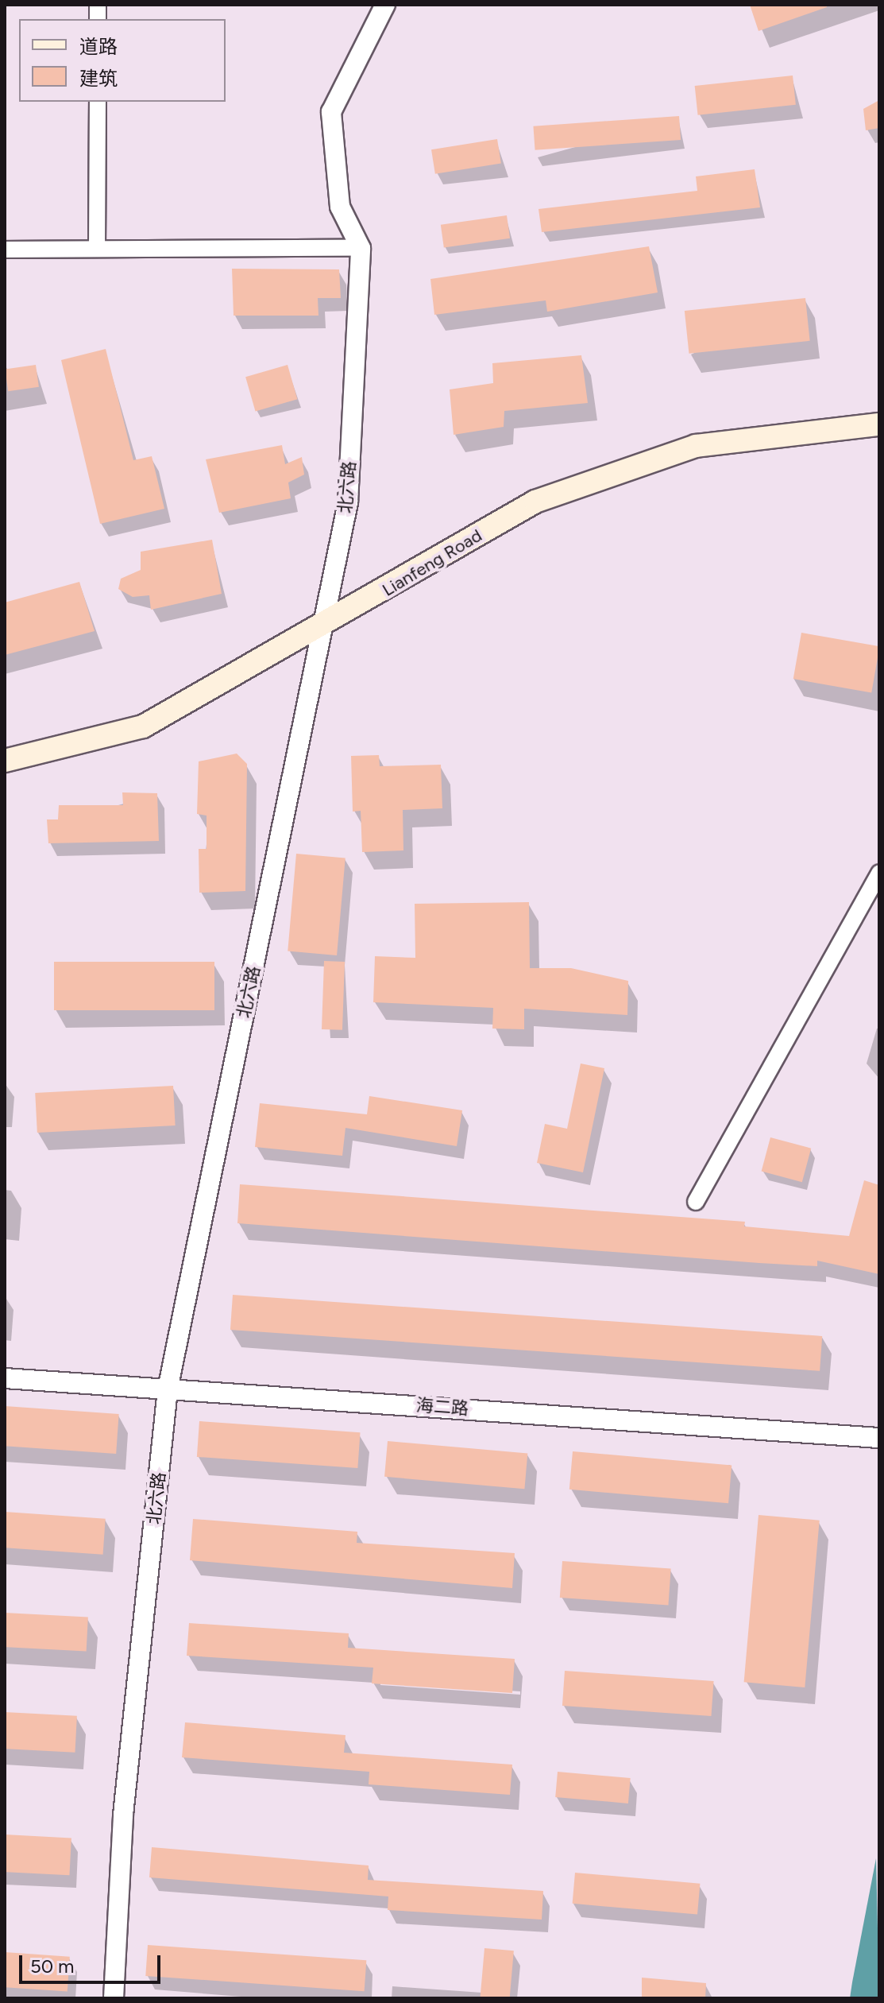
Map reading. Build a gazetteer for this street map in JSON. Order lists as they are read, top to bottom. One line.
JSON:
{"streets":{"main road":["Lianfeng Road"],"street":["北六路","海二路"]},"crossings":[["北六路","Lianfeng Road"],["北六路","海二路"]],"legend":["道路","建筑"],"scale_bar":"50 m"}
